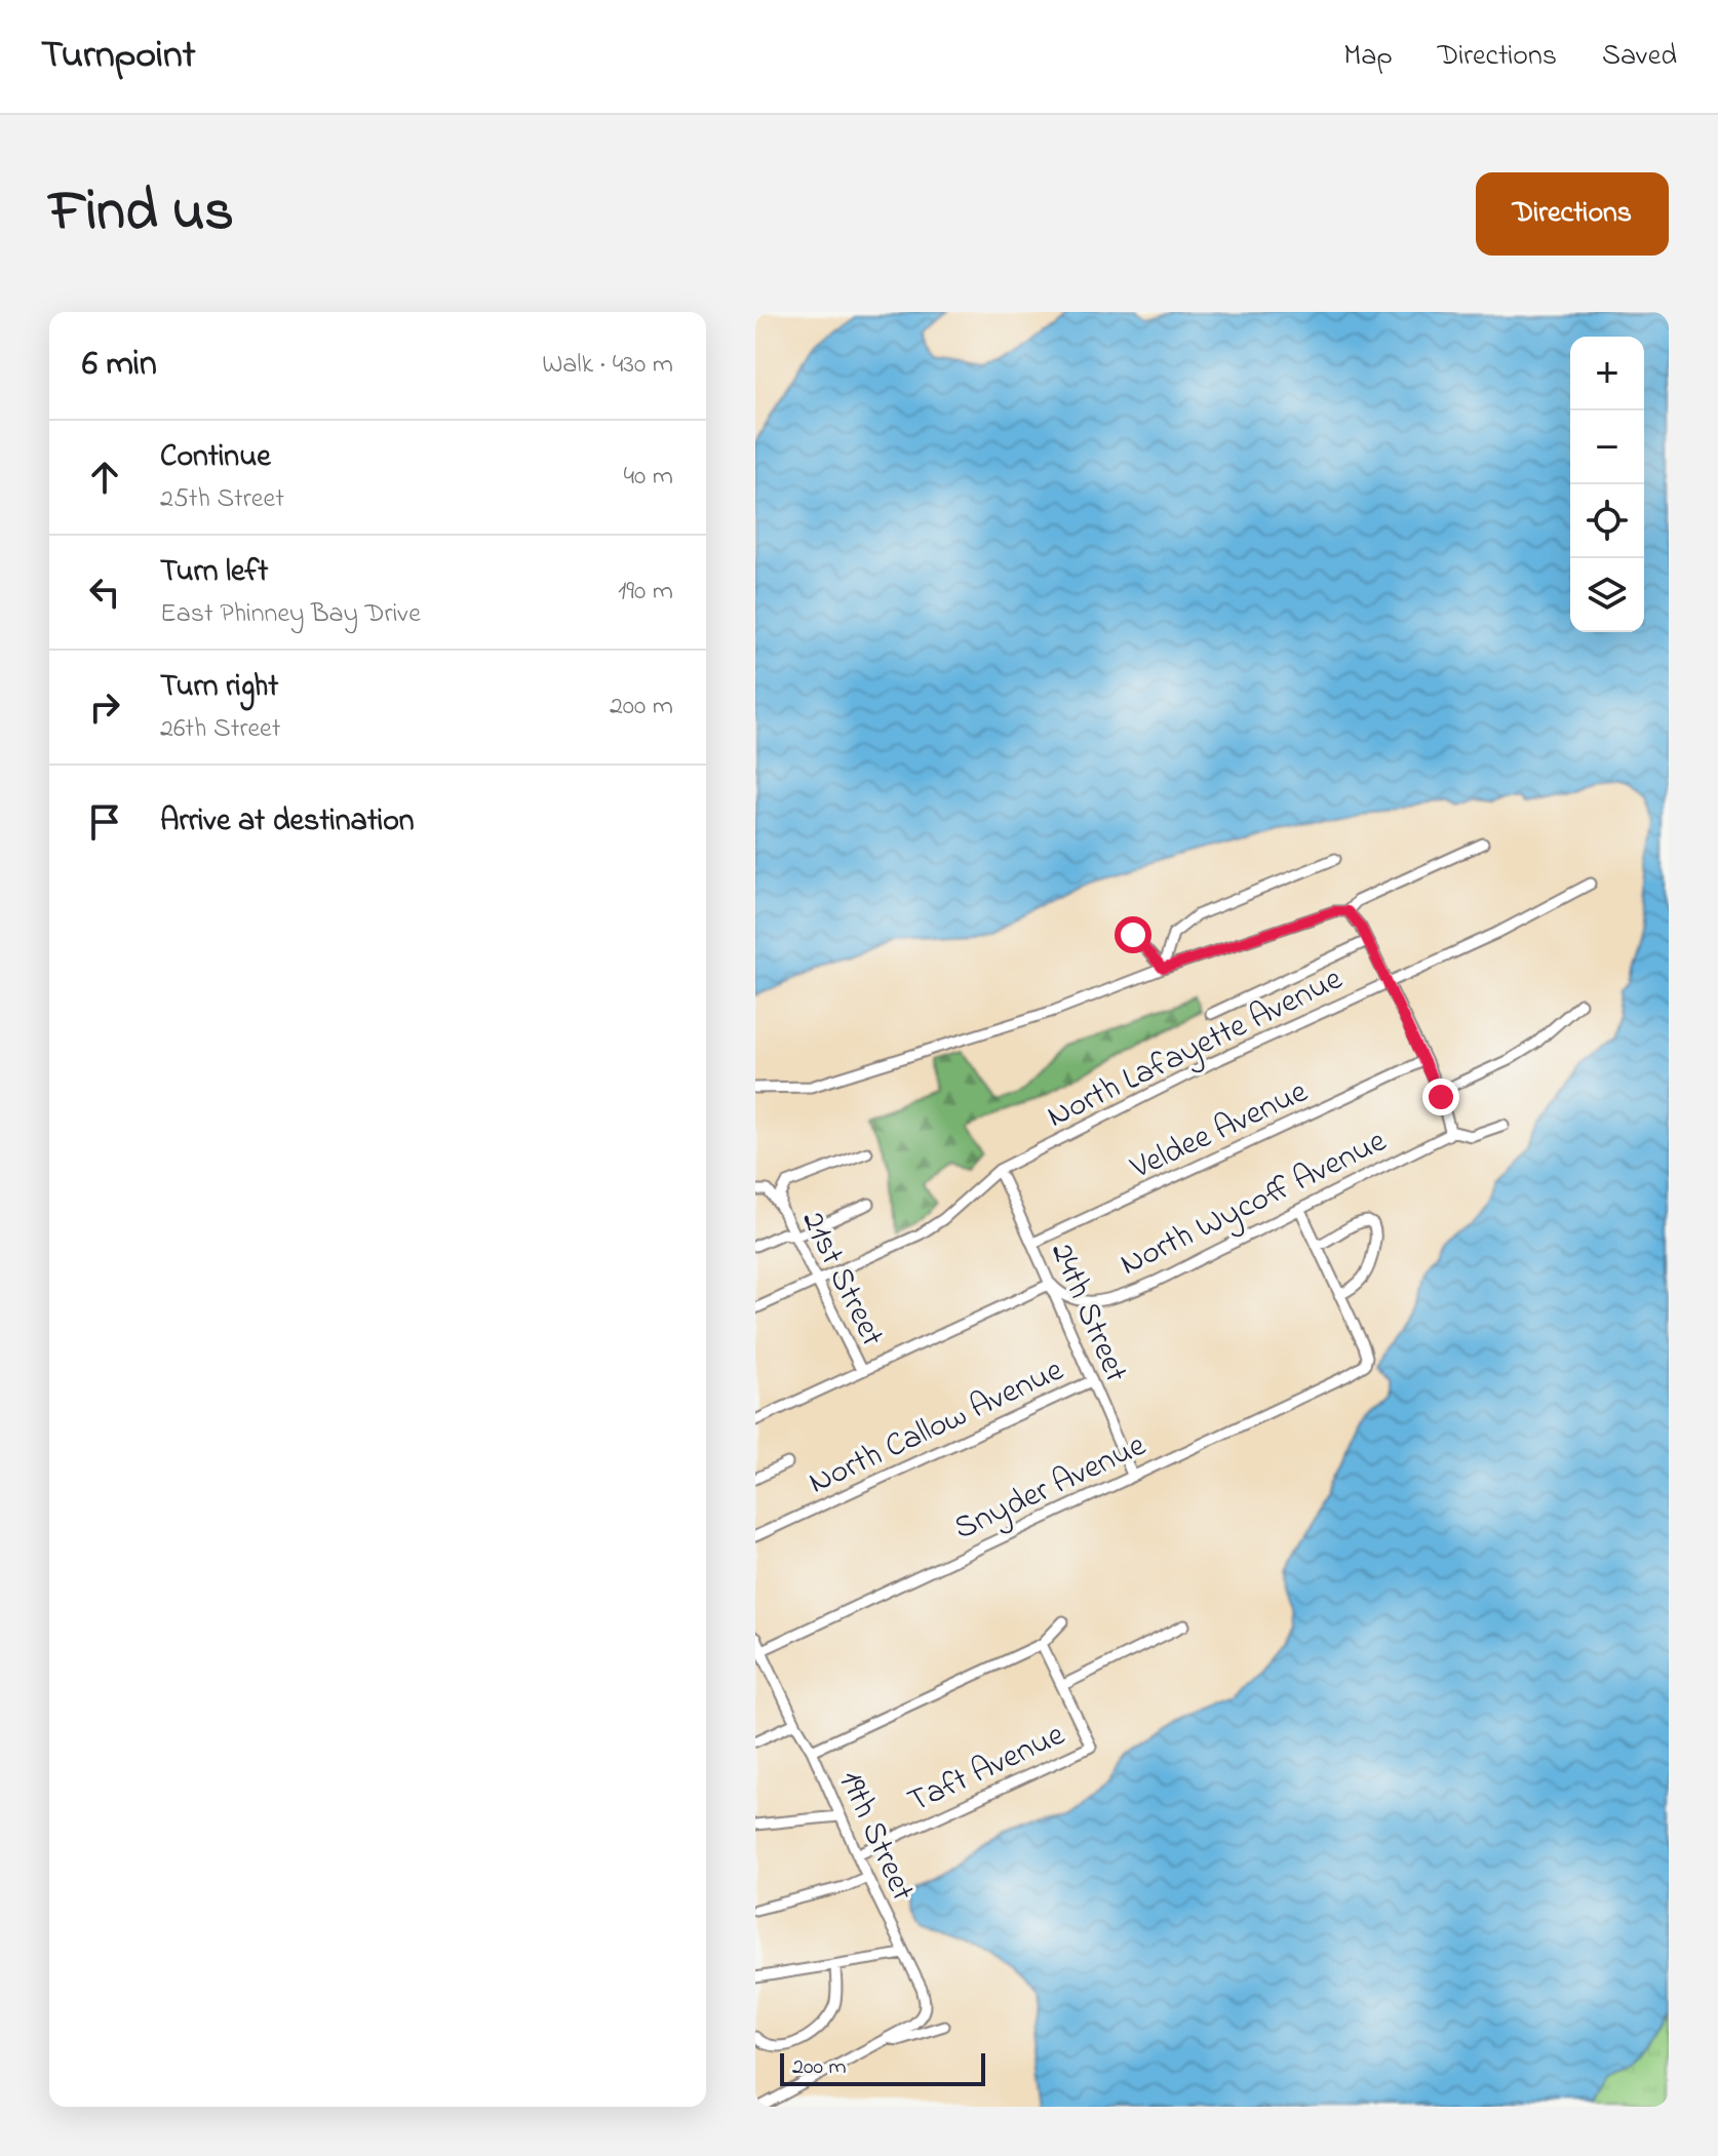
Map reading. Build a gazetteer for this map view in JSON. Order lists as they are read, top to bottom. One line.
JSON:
{"streets":{"street":["North Lafayette Avenue","Veldee Avenue","North Wycoff Avenue","21st Street","24th Street","North Callow Avenue","Snyder Avenue","Taft Avenue","19th Street"]},"crossings":[["North Lafayette Avenue","21st Street"],["North Lafayette Avenue","24th Street"],["Veldee Avenue","24th Street"],["North Wycoff Avenue","24th Street"],["24th Street","North Callow Avenue"],["24th Street","Snyder Avenue"],["Snyder Avenue","19th Street"],["Taft Avenue","19th Street"]],"scale_bar":"200 m","page":{"header":"Turnpoint","nav":["Map","Directions","Saved"],"title":"Find us","buttons":"Directions","heading":["6 min","Walk · 430 m"],"map_buttons":["+","−"],"list":[["Continue","25th Street","40 m"],["Turn left","East Phinney Bay Drive","190 m"],["Turn right","26th Street","200 m"],"Arrive at destination"],"scale":"200 m"}}
